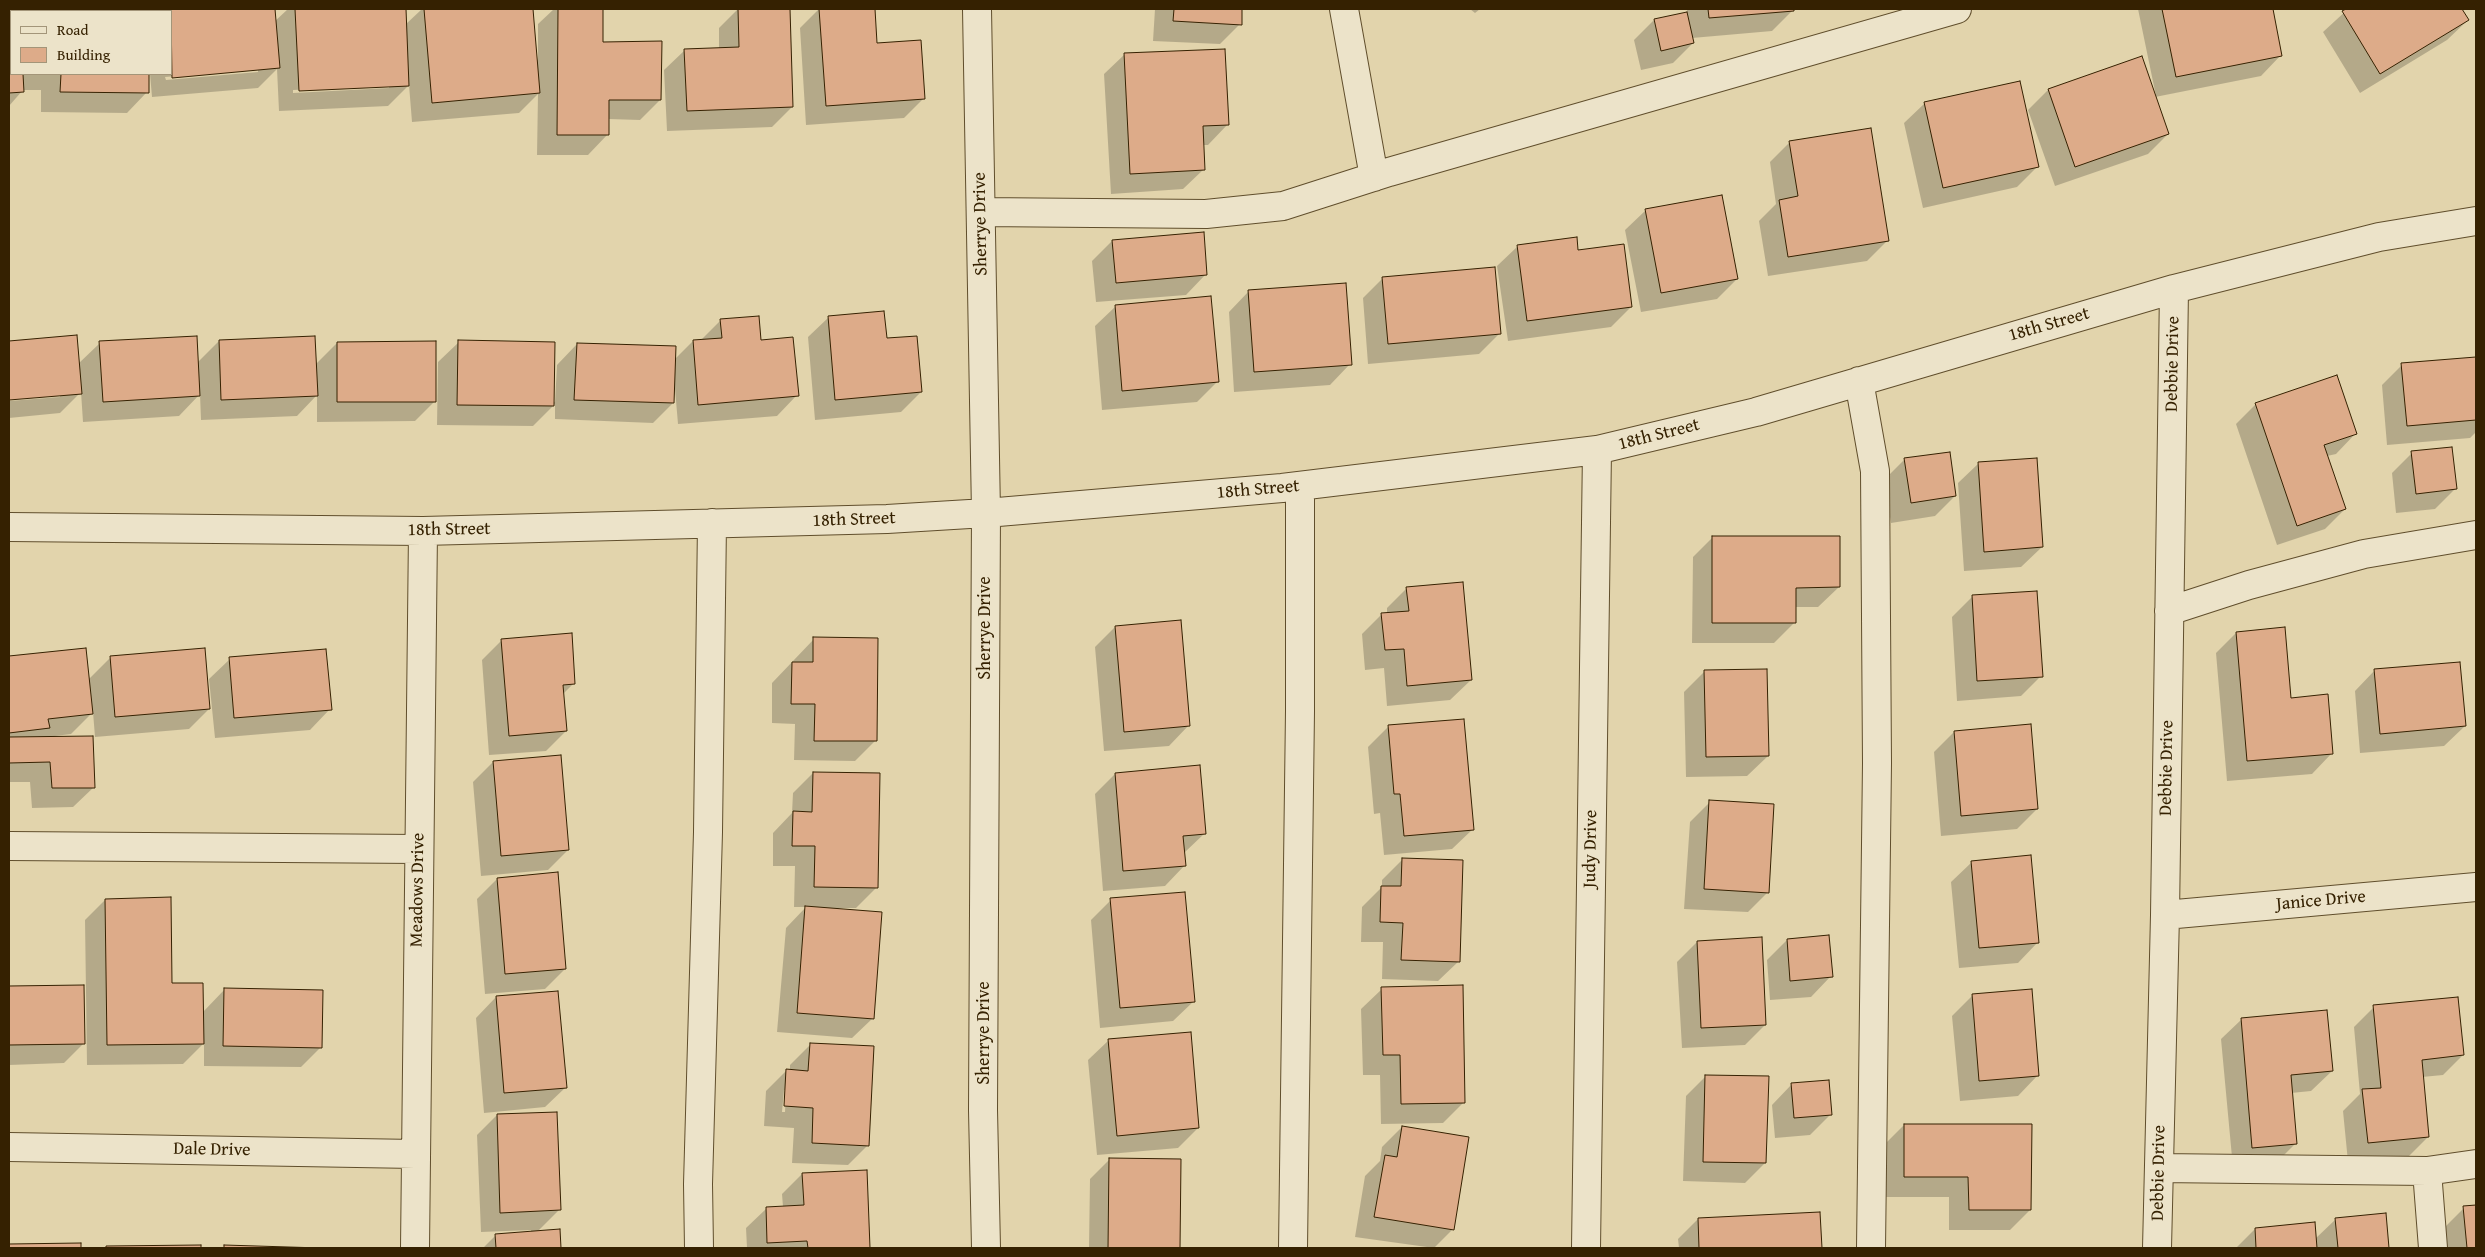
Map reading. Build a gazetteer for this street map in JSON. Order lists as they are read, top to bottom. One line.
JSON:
{"streets":{"street":["Sherrye Drive","18th Street","Debbie Drive","Judy Drive","Meadows Drive","Janice Drive","Dale Drive"]},"crossings":[["Sherrye Drive","18th Street"],["18th Street","Debbie Drive"],["18th Street","Judy Drive"],["18th Street","Meadows Drive"],["Debbie Drive","Janice Drive"],["Meadows Drive","Dale Drive"]],"legend":["Road","Building"]}
